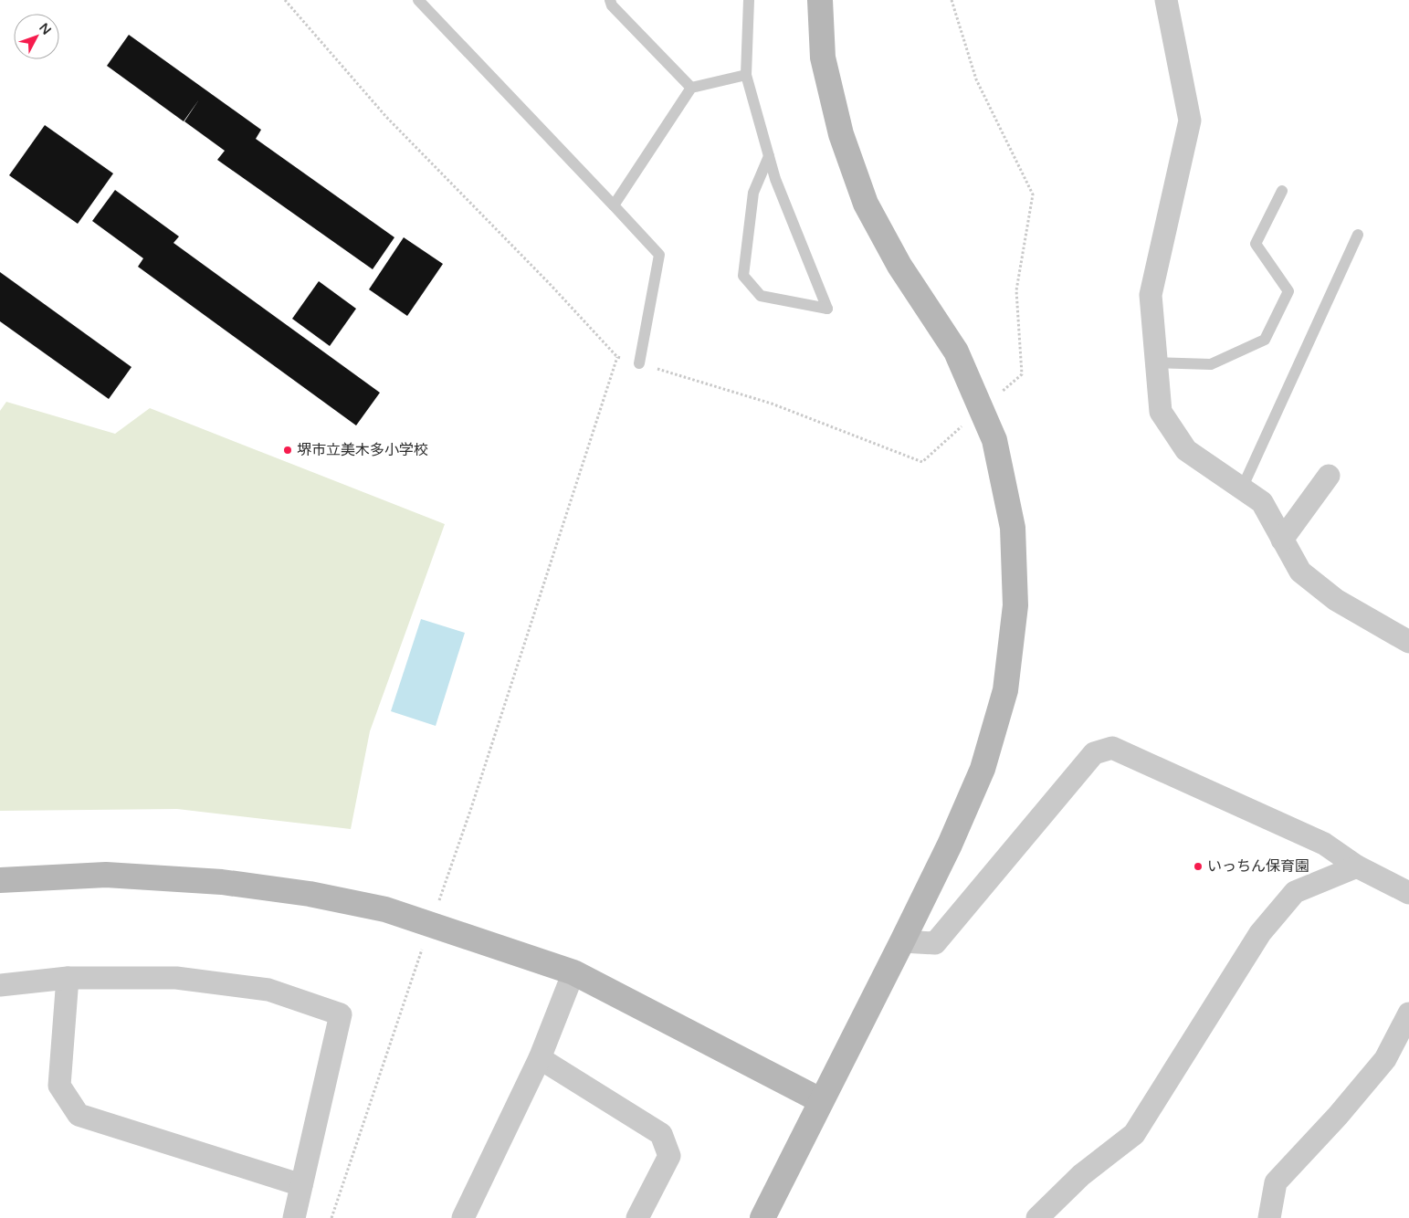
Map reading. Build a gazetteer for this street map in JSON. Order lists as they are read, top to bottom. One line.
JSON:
{"places":["堺市立美木多小学校","いっちん保育園"],"north":"top right"}
